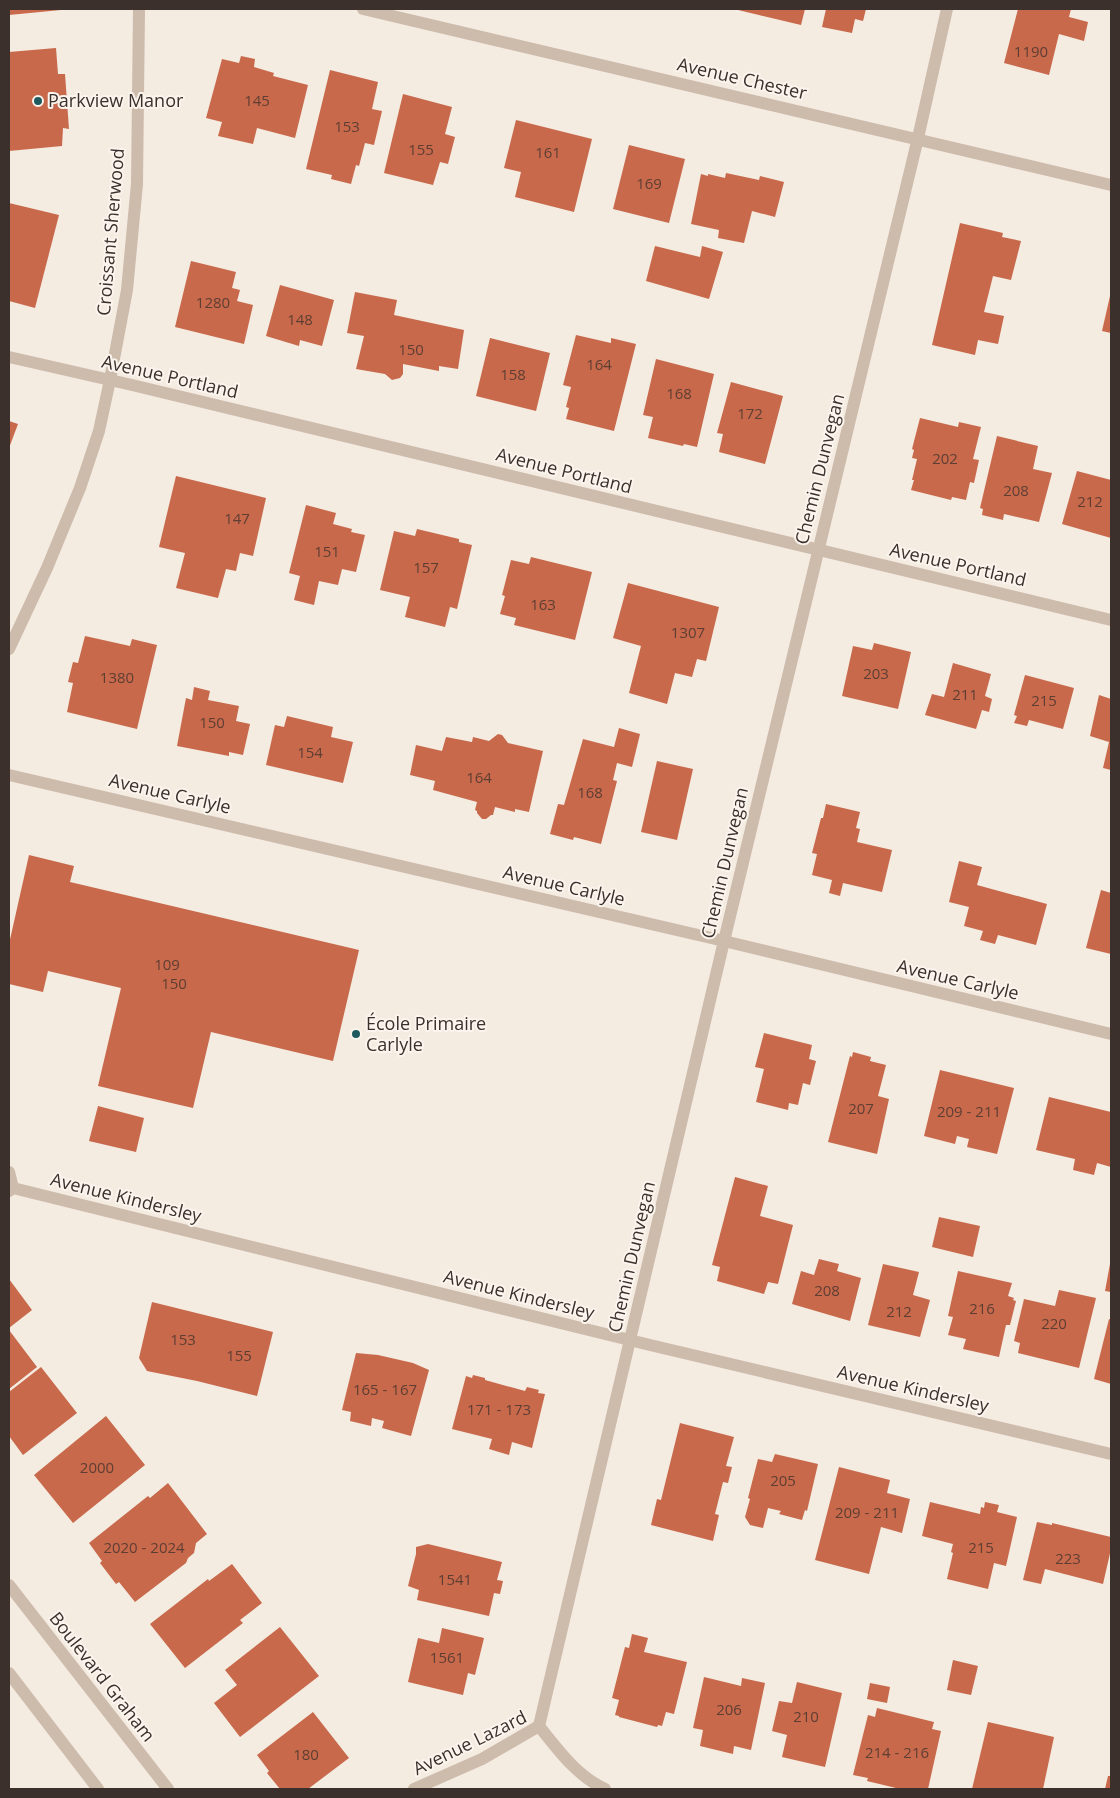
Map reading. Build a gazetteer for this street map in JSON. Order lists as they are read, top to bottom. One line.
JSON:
{"streets":{"street":["Avenue Chester","Croissant Sherwood","Avenue Portland","Chemin Dunvegan","Avenue Carlyle","Avenue Kindersley","Boulevard Graham","Avenue Lazard"]},"crossings":[["Avenue Chester","Chemin Dunvegan"],["Croissant Sherwood","Avenue Portland"],["Avenue Portland","Chemin Dunvegan"],["Chemin Dunvegan","Avenue Carlyle"],["Chemin Dunvegan","Avenue Kindersley"],["Chemin Dunvegan","Avenue Lazard"]],"places":["Parkview Manor","École Primaire Carlyle"],"house_numbers":["1190","145","153","155","161","169","1280","148","150","164","158","168","172","202","208","212","147","151","157","163","1307","203","1380","211","215","150","154","164","168","109","150","207","209 - 211","208","216","212","220","153","155","165 - 167","171 - 173","2000","205","209 - 211","2020 - 2024","215","223","1541","1561","206","210","214 - 216","180"]}
